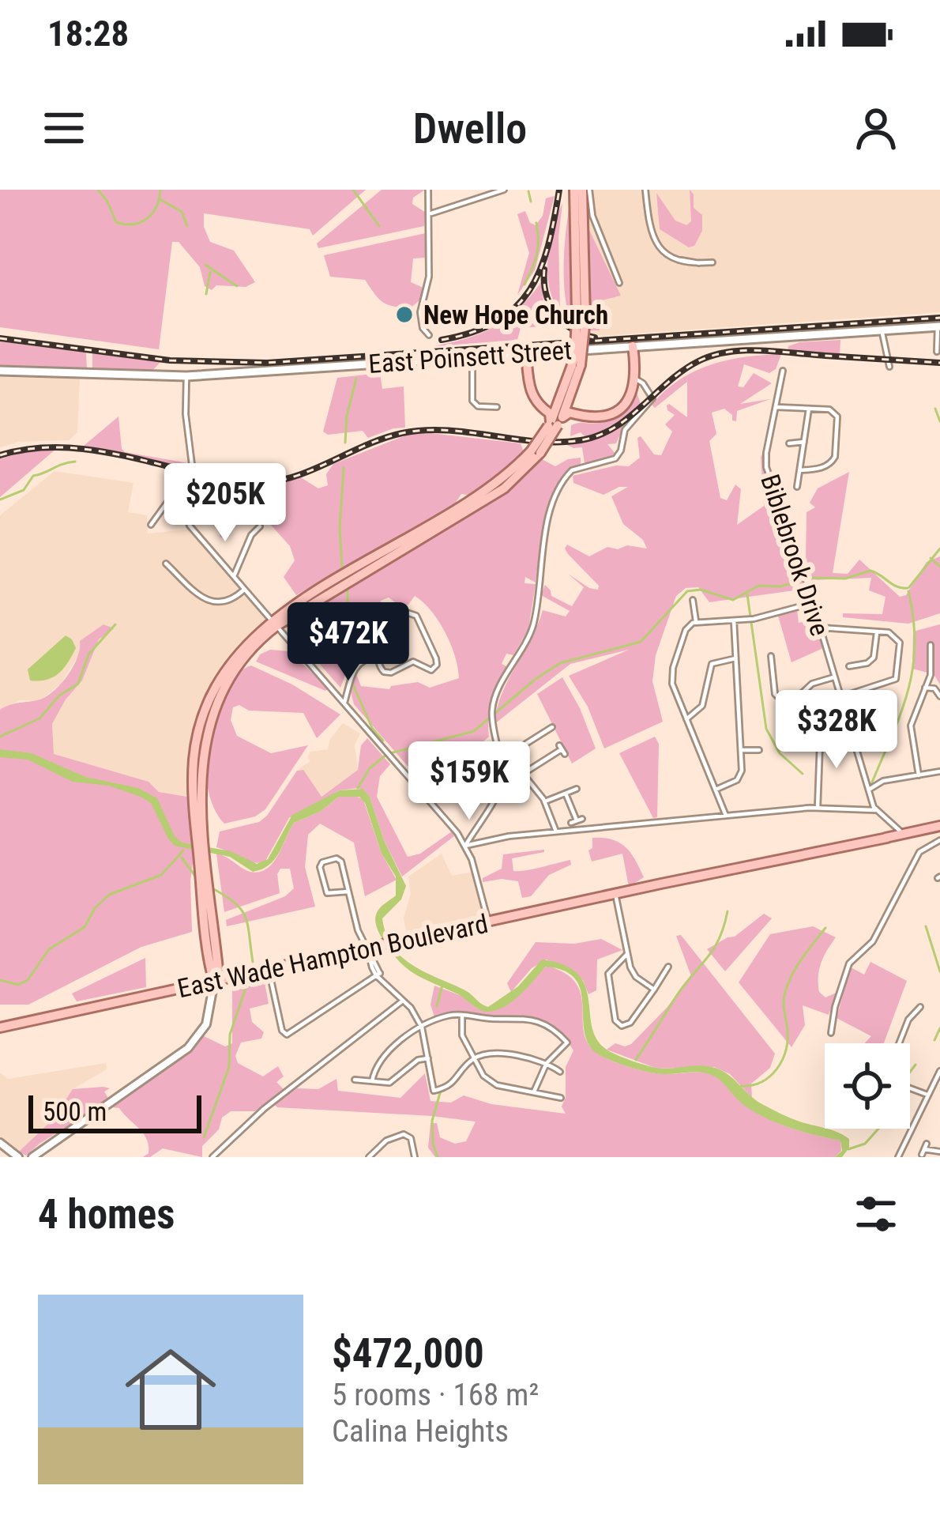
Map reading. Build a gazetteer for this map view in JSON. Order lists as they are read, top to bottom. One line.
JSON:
{"streets":{"main road":["East Poinsett Street","East Wade Hampton Boulevard"],"street":["Biblebrook Drive"]},"places":["New Hope Church"],"scale_bar":"500 m","page":{"status":"18:28","header":"Dwello","price":["$205K","$472K","$328K","$159K"],"scale":"500 m","heading":"4 homes","list":[{"name":"$472,000","note":"5 rooms · 168 m² · Calina Heights"}]}}
